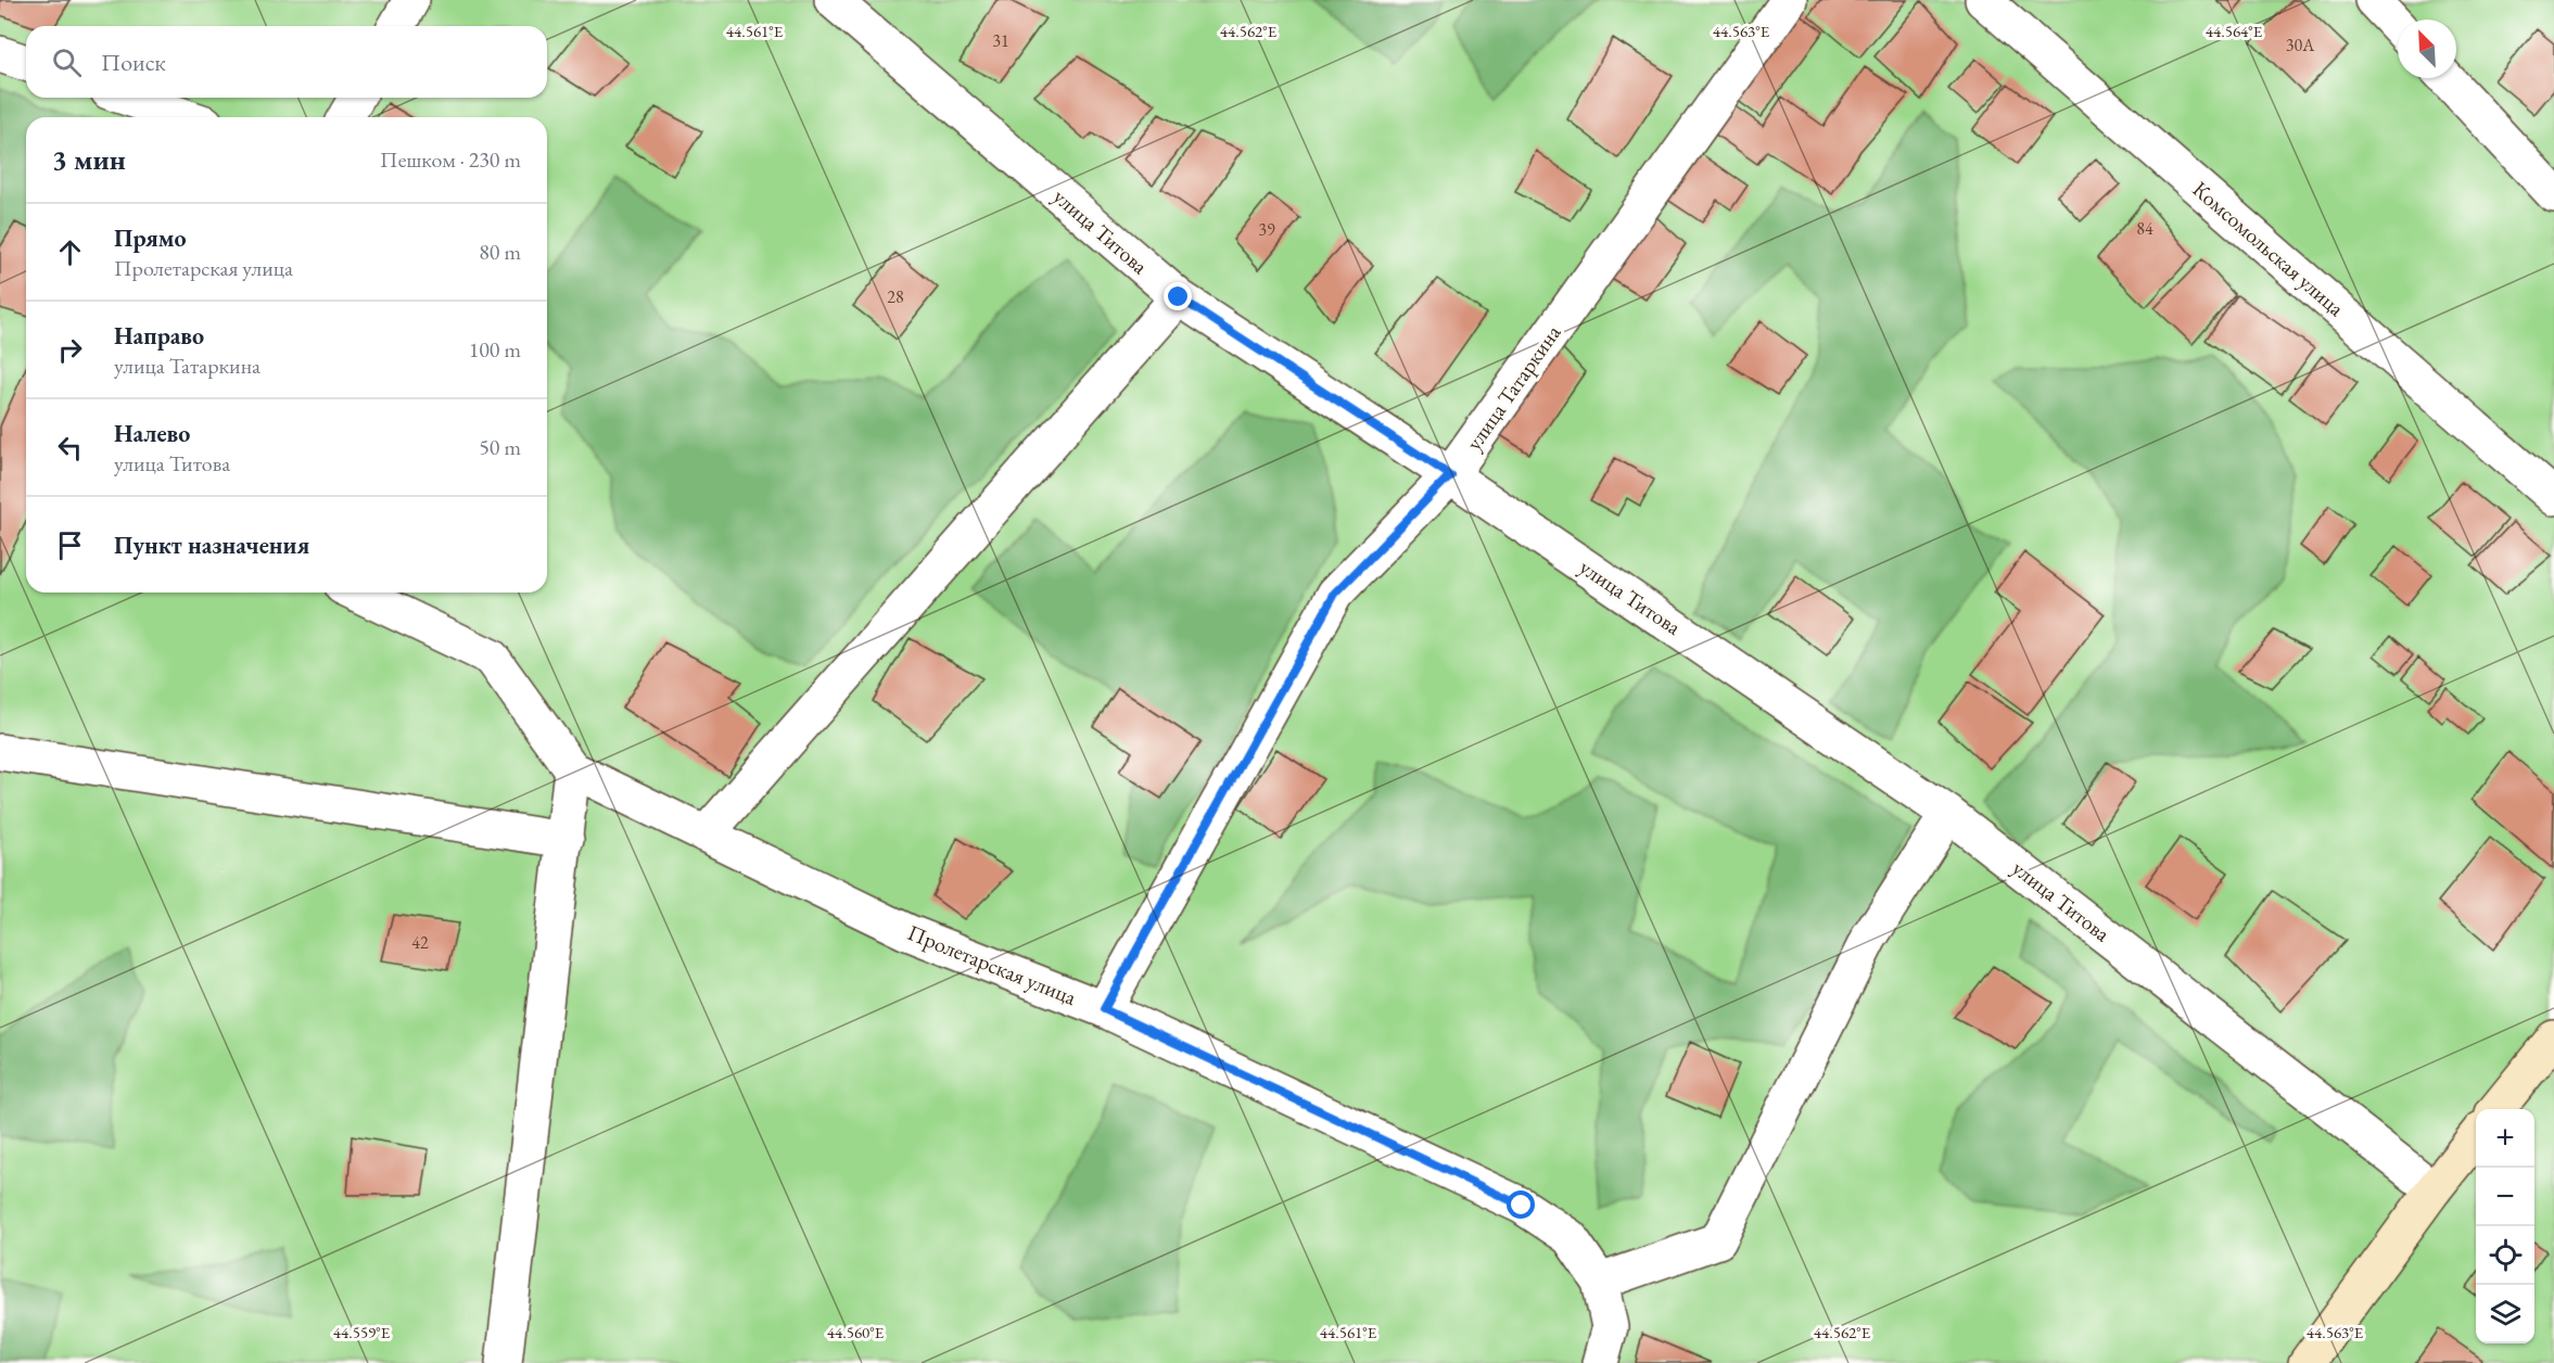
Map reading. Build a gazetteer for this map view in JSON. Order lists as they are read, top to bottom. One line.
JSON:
{"streets":{"street":["улица Титова","Комсомольская улица","улица Татаркина","Пролетарская улица"]},"crossings":[["улица Титова","улица Татаркина"],["улица Татаркина","Пролетарская улица"]],"house_numbers":["31","30А","84","39","28","42"],"north":"top left","page":{"search":"Поиск","heading":["3 мин","Пешком · 230 m"],"list":[["Прямо","Пролетарская улица","80 m"],["Направо","улица Татаркина","100 m"],["Налево","улица Титова","50 m"],"Пункт назначения"],"map_buttons":["+","−"]},"coordinates":["44.562°E","44.564°E","44.561°E","44.563°E","44.559°E","44.560°E"]}
